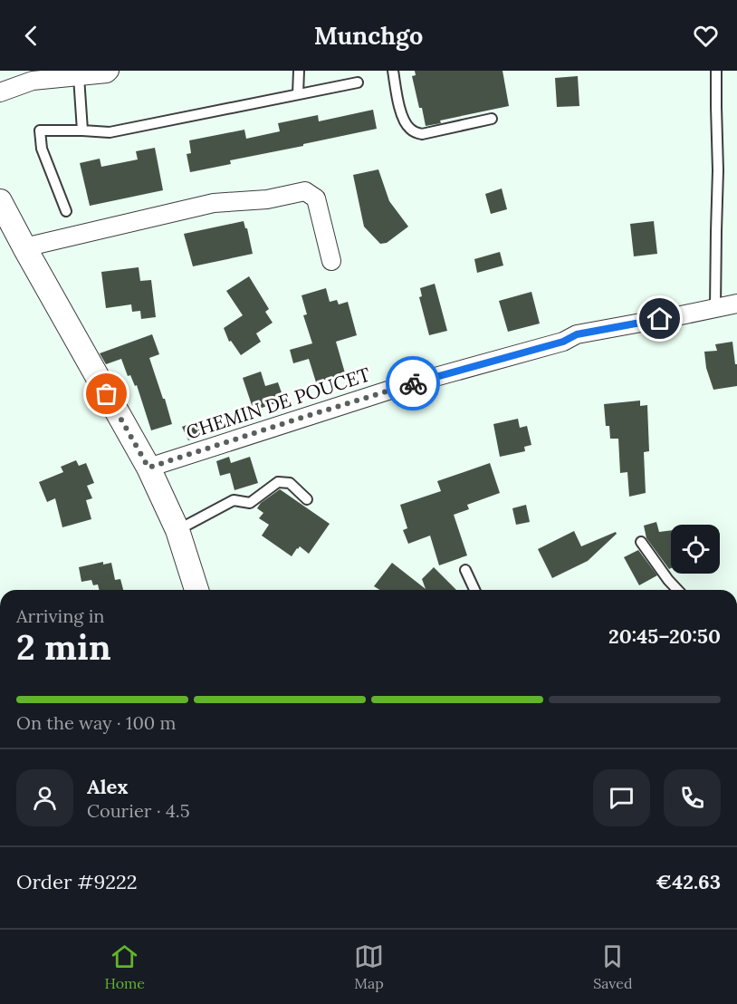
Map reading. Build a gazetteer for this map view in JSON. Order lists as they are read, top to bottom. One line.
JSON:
{"streets":{"street":["CHEMIN DE POUCET"]},"page":{"header":"Munchgo","heading":["2 min","Arriving in","20:45–20:50"],"panel":["Alex","Courier · 4.5","Order #9222","€42.63"],"bar":"On the way · 100 m","tabs":["Home","Map","Saved"]}}
